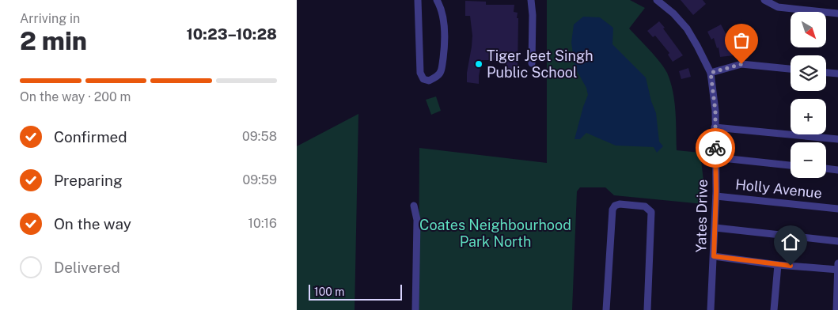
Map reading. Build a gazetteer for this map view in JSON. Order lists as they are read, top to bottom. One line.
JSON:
{"streets":{"street":["Holly Avenue","Yates Drive"]},"crossings":[["Holly Avenue","Yates Drive"]],"parks":["Coates Neighbourhood Park North"],"places":["Tiger Jeet Singh Public School"],"scale_bar":"100 m","north":"bottom right","page":{"heading":["2 min","Arriving in","10:23–10:28"],"map_buttons":["+","−"],"bar":"On the way · 200 m","list":[["Confirmed","09:58"],["Preparing","09:59"],["On the way","10:16"],"Delivered"],"scale":"100 m"}}
